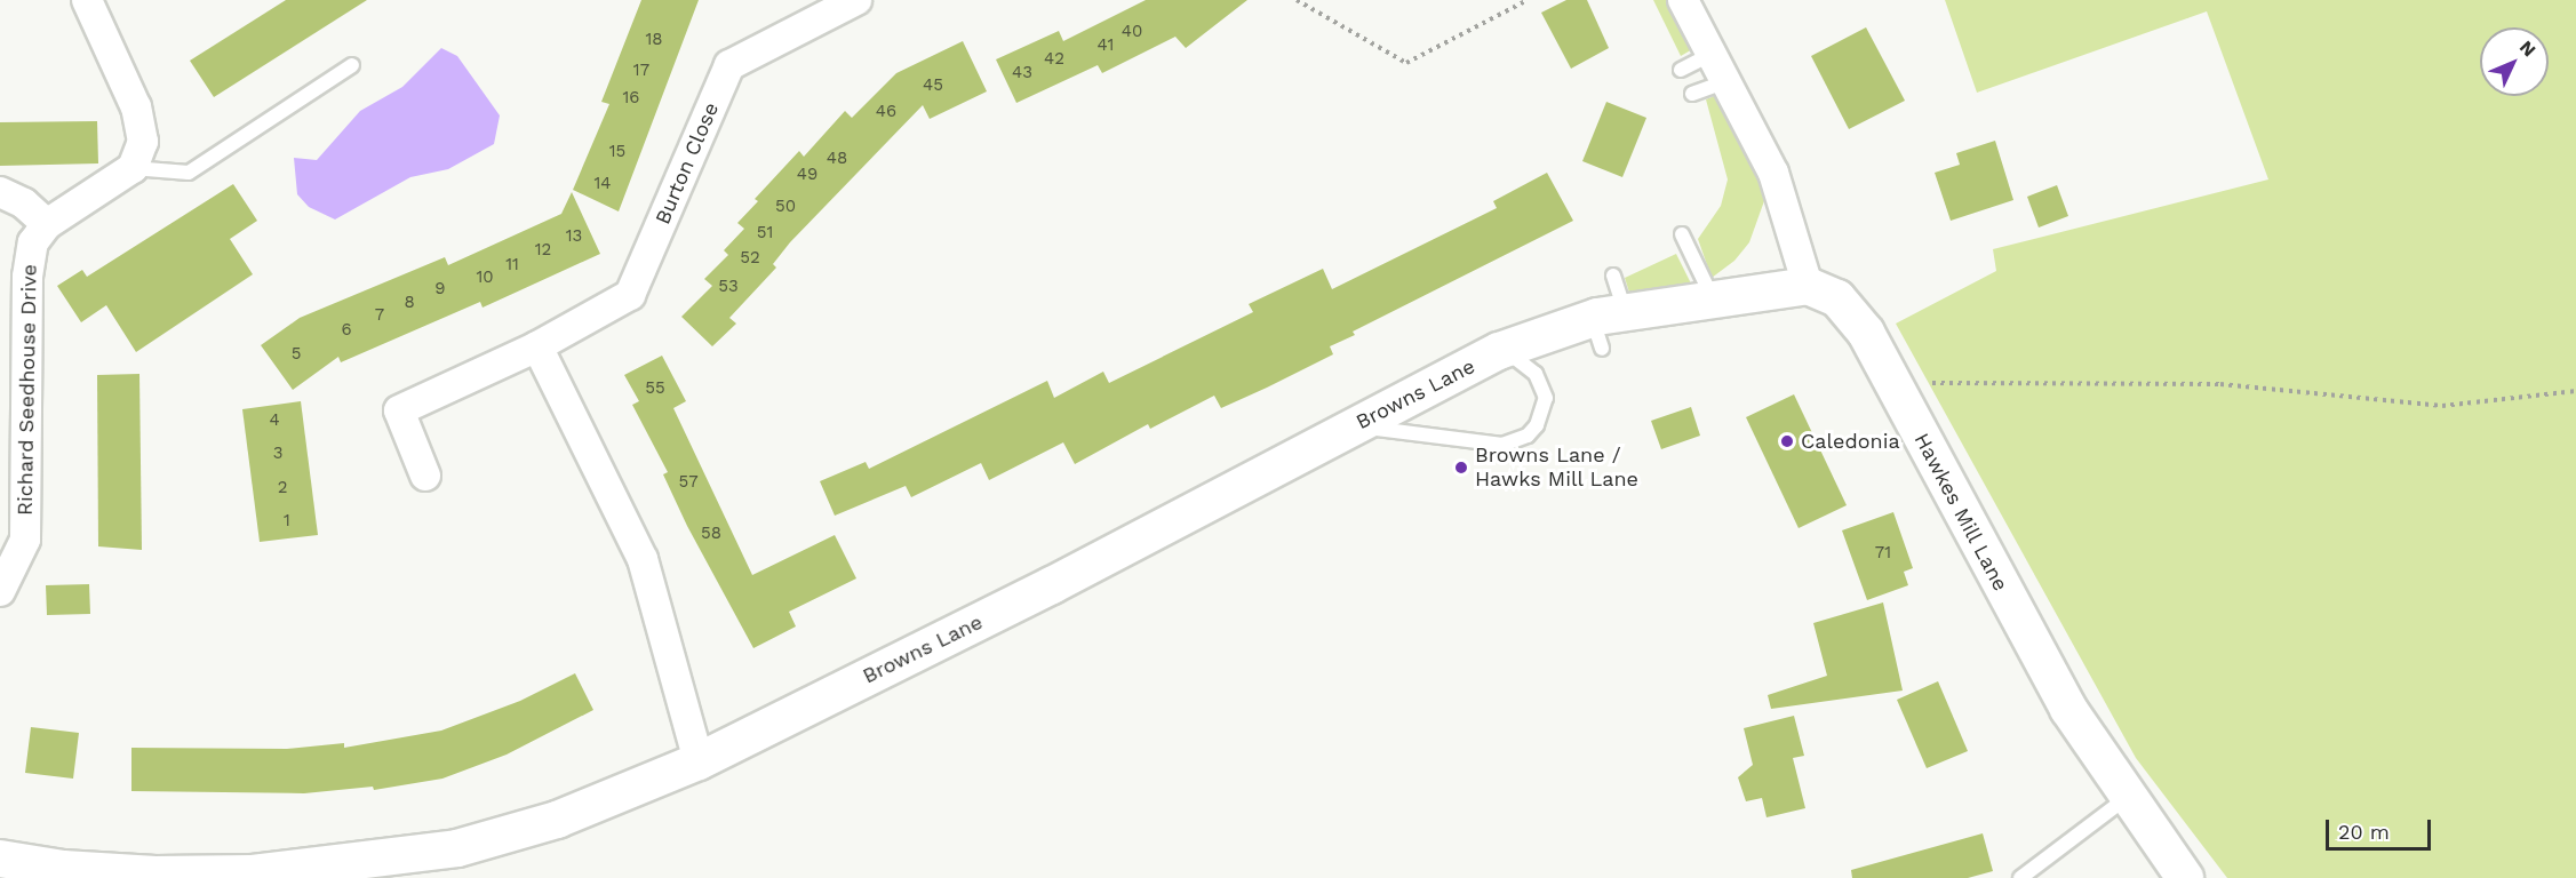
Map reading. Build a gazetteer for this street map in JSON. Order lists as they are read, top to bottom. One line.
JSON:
{"streets":{"street":["Burton Close","Richard Seedhouse Drive","Browns Lane","Hawkes Mill Lane"]},"crossings":[["Browns Lane","Hawkes Mill Lane"]],"places":["Caledonia","Browns Lane / Hawks Mill Lane"],"house_numbers":["40","18","41","42","17","43","45","16","46","15","48","49","14","50","51","13","12","52","11","10","53","9","8","7","6","5","55","4","3","57","2","1","58","71"],"scale_bar":"20 m","north":"top right"}
